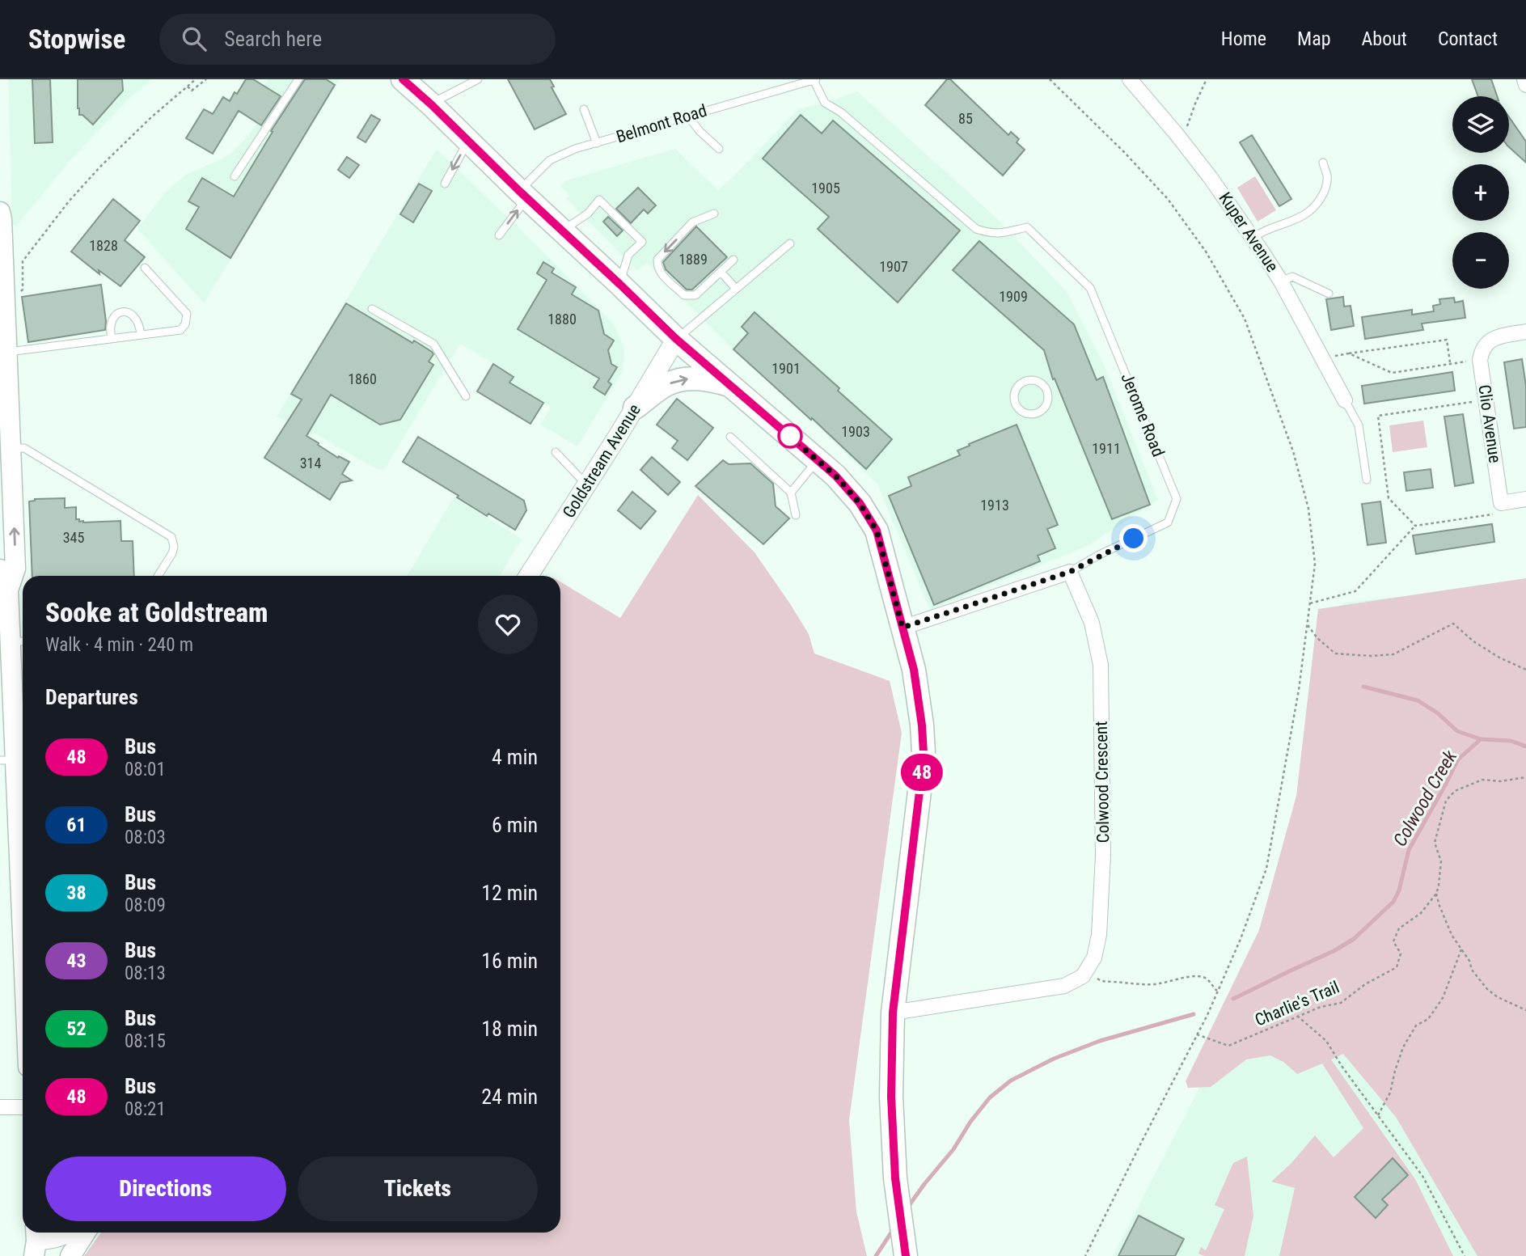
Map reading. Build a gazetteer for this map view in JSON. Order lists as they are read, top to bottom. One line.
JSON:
{"streets":{"street":["Kuper Avenue","Clio Avenue","Goldstream Avenue","Colwood Crescent"],"lane":["Belmont Road","Jerome Road"],"path":["Charlie's Trail"]},"crossings":[["Belmont Road","Jerome Road"],["Jerome Road","Colwood Crescent"]],"water":["Colwood Creek"],"lines":["bus line 48"],"house_numbers":["85","1905","1828","1889","1907","1909","1880","1901","1860","1903","1911","314","1913","345"],"page":{"header":"Stopwise","search":"Search here","nav":["Home","Map","About","Contact"],"on_map":"48","map_buttons":["+","−"],"heading":[["Sooke at Goldstream","Walk · 4 min · 240 m"],"Departures"],"list":[{"mark":"48","name":"Bus","note":"08:01","value":"4 min"},{"mark":"61","name":"Bus","note":"08:03","value":"6 min"},{"mark":"38","name":"Bus","note":"08:09","value":"12 min"},{"mark":"43","name":"Bus","note":"08:13","value":"16 min"},{"mark":"52","name":"Bus","note":"08:15","value":"18 min"},{"mark":"48","name":"Bus","note":"08:21","value":"24 min"}],"buttons":["Directions","Tickets"]}}
